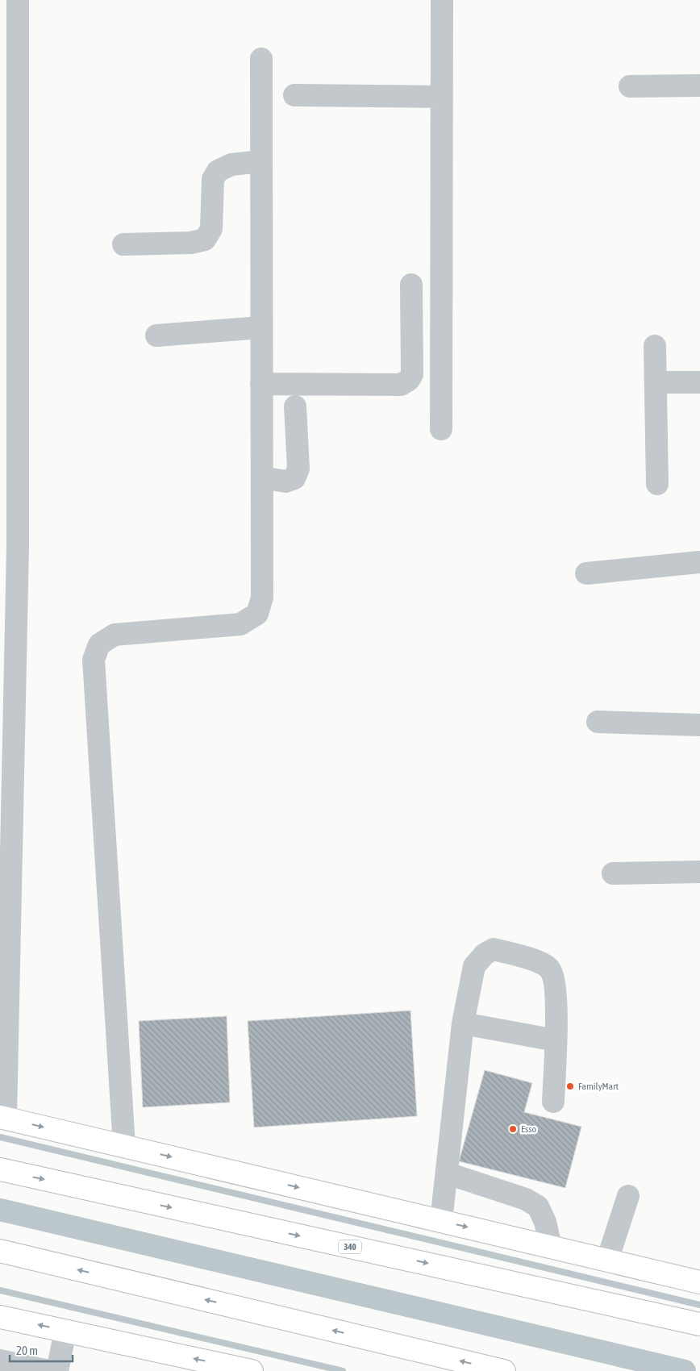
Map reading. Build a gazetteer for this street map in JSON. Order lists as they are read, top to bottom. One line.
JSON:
{"streets":{"main road":["340"]},"places":["FamilyMart","Esso"],"scale_bar":"20 m"}
